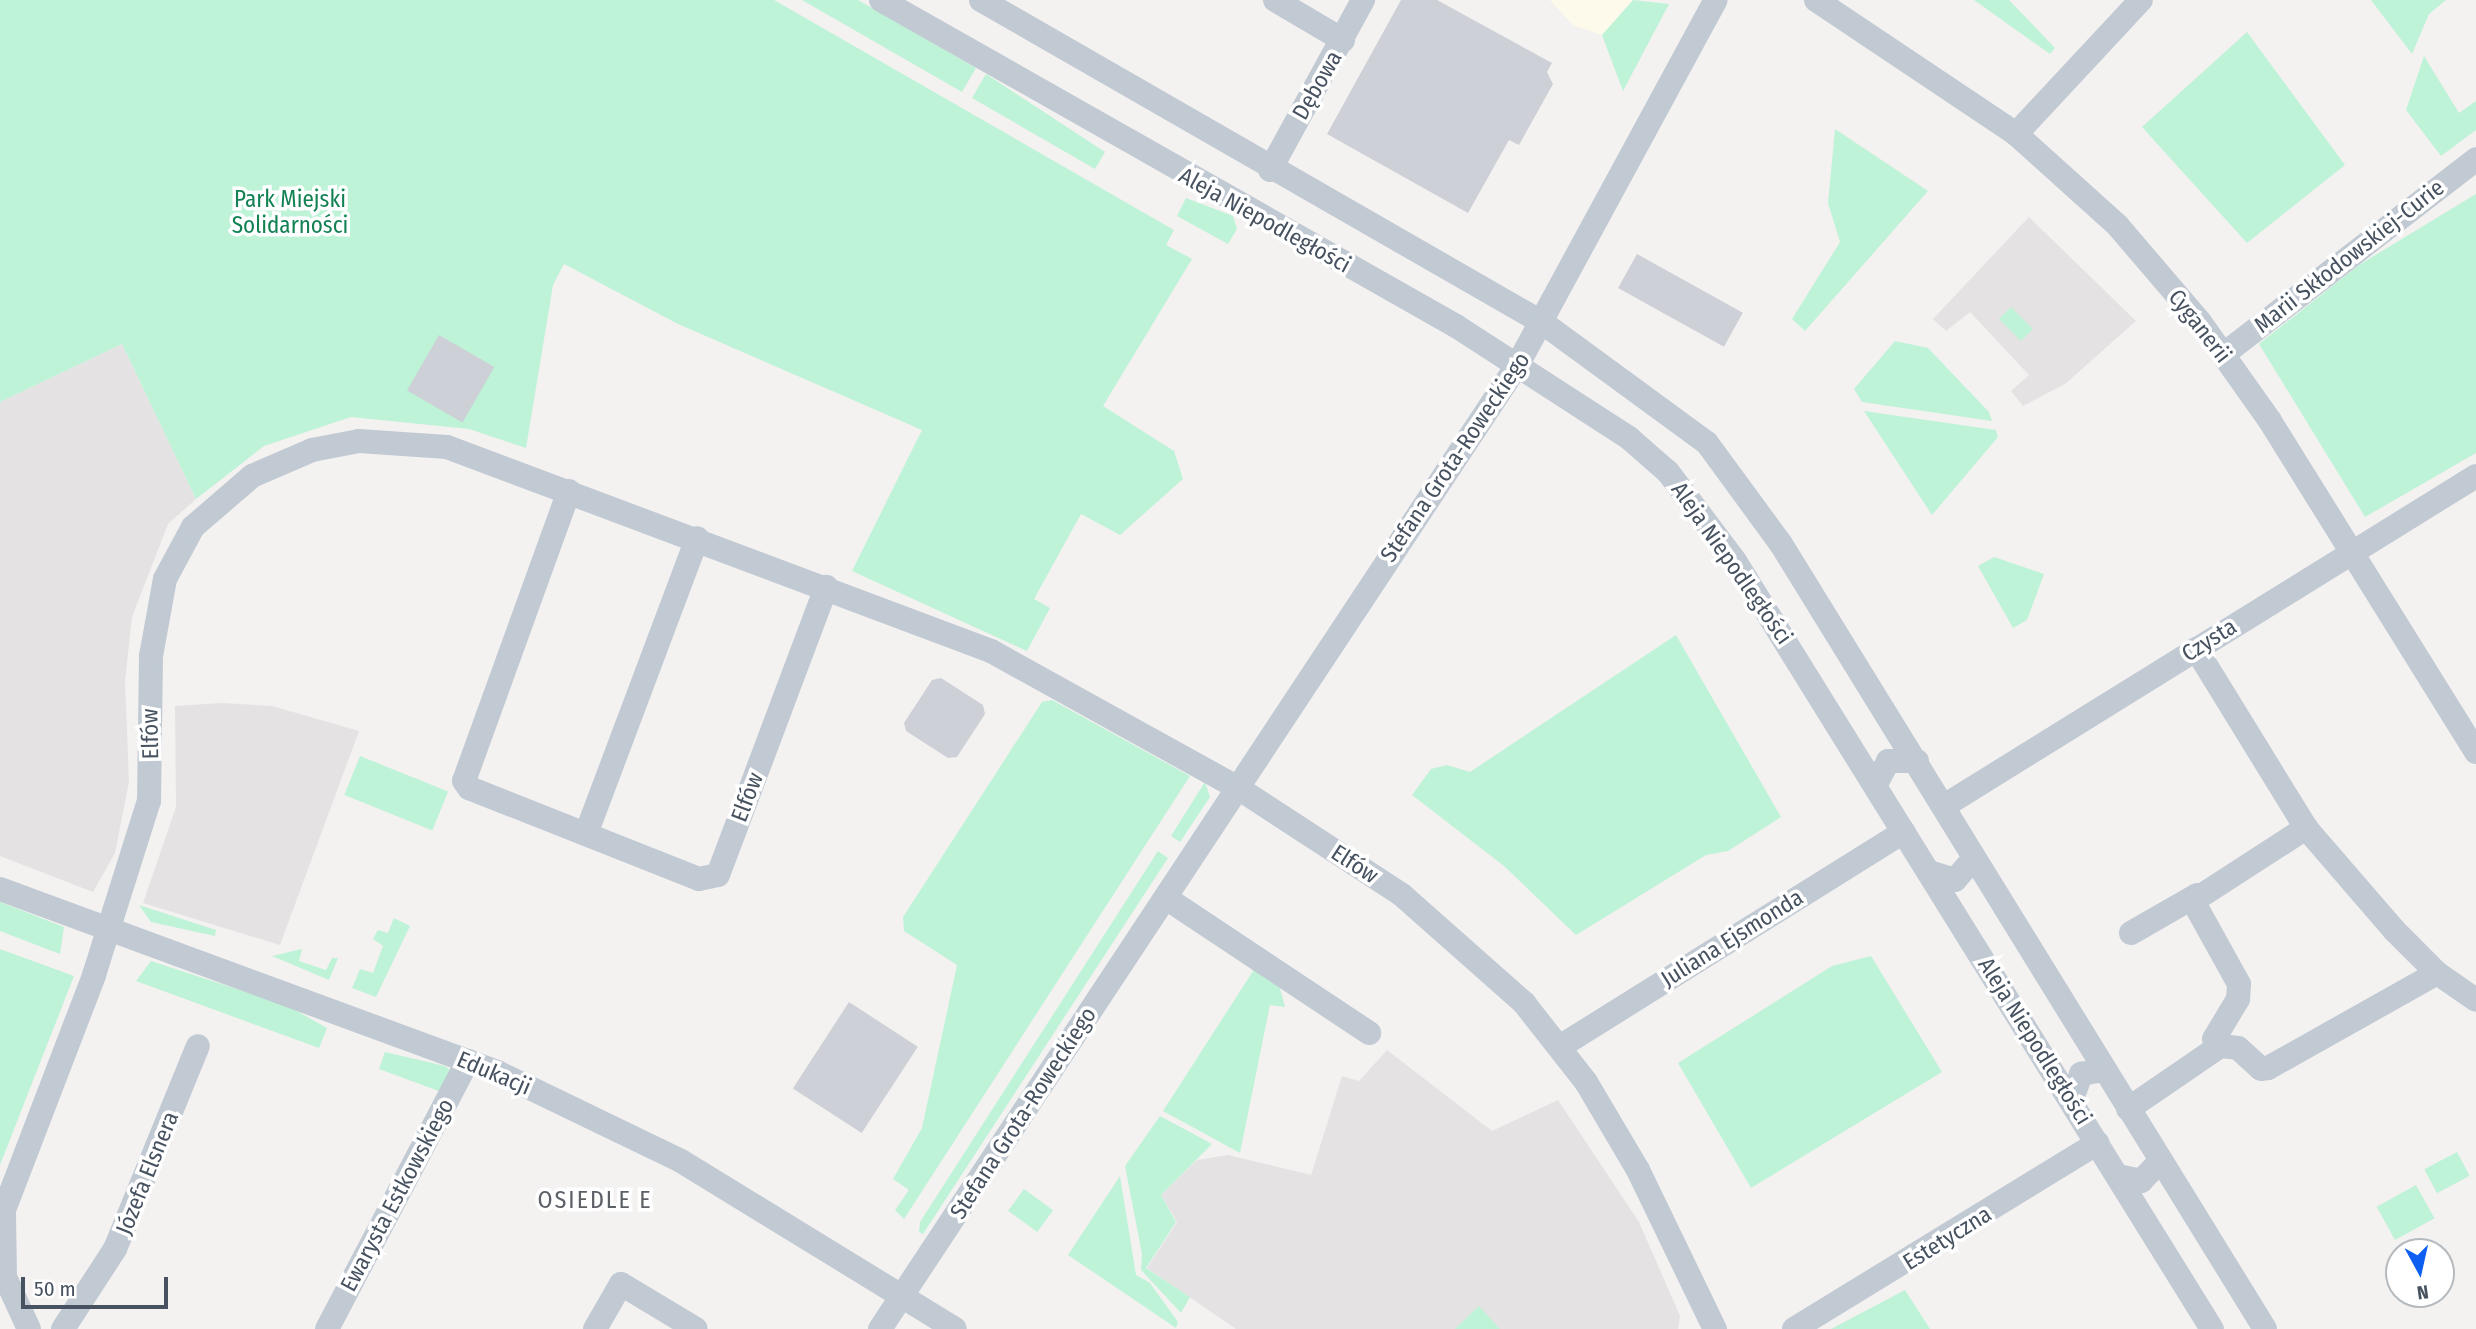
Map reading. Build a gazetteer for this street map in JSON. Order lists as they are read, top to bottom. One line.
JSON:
{"streets":{"street":["Dębowa","Aleja Niepodległości","Marii Skłodowskiej-Curie","Cyganerii","Stefana Grota-Roweckiego","Czysta","Elfów","Juliana Ejsmonda","Edukacji","Józefa Elsnera","Ewarysta Estkowskiego","Estetyczna"]},"crossings":[["Dębowa","Aleja Niepodległości"],["Aleja Niepodległości","Stefana Grota-Roweckiego"],["Aleja Niepodległości","Czysta"],["Aleja Niepodległości","Juliana Ejsmonda"],["Aleja Niepodległości","Estetyczna"],["Marii Skłodowskiej-Curie","Cyganerii"],["Cyganerii","Czysta"],["Stefana Grota-Roweckiego","Elfów"],["Stefana Grota-Roweckiego","Edukacji"],["Elfów","Juliana Ejsmonda"],["Elfów","Edukacji"],["Edukacji","Ewarysta Estkowskiego"]],"districts":["OSIEDLE E"],"parks":["Park Miejski Solidarności"],"scale_bar":"50 m","north":"bottom"}
